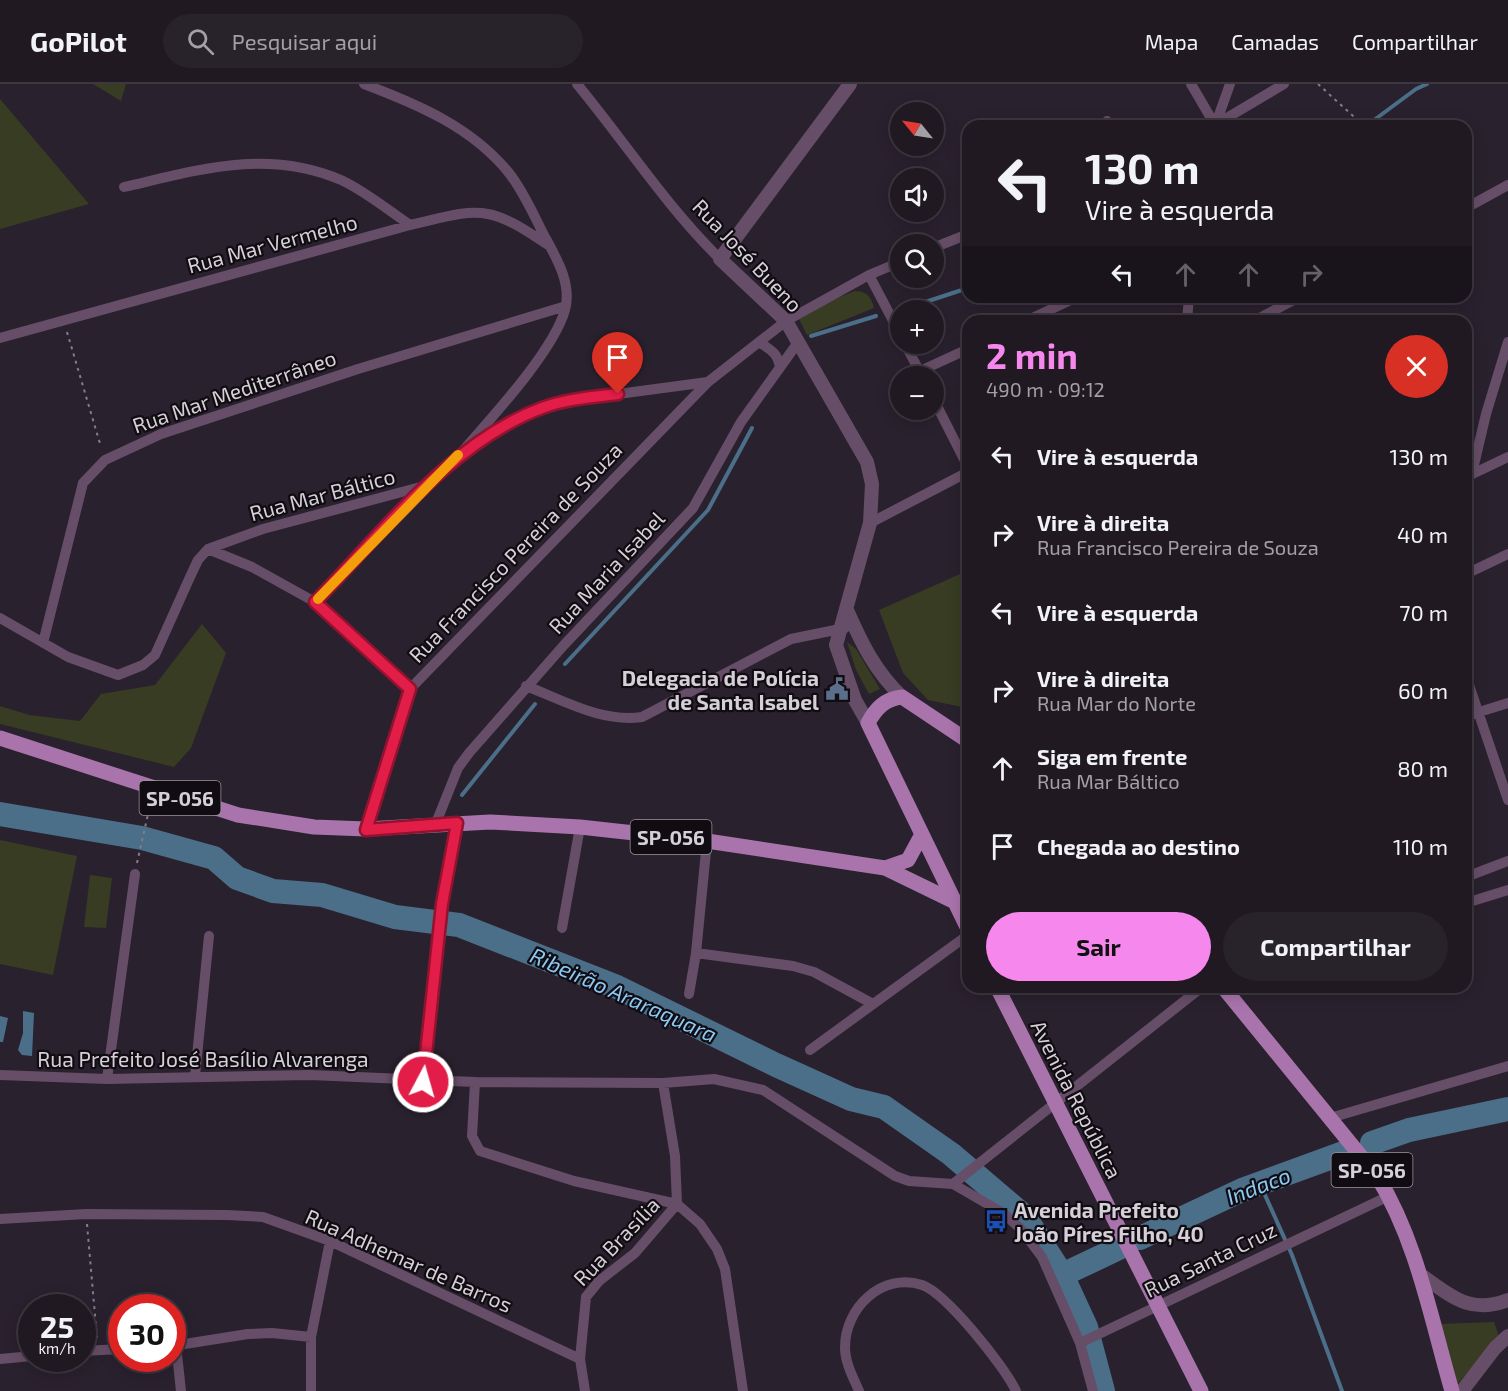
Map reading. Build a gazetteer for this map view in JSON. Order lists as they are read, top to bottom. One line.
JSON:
{"streets":{"main road":["SP-056","Avenida República"],"street":["Rua Mar Vermelho","Rua José Bueno","Rua Mar Mediterrâneo","Rua Mar Báltico","Rua Francisco Pereira de Souza","Rua Maria Isabel","Rua Prefeito José Basílio Alvarenga","Rua Brasília","Rua Santa Cruz","Rua Adhemar de Barros"]},"crossings":[["Rua José Bueno","Rua Francisco Pereira de Souza"],["Rua José Bueno","Rua Maria Isabel"],["Rua Mar Báltico","Rua Francisco Pereira de Souza"],["Rua Francisco Pereira de Souza","SP-056"],["Rua Maria Isabel","SP-056"],["SP-056","Rua Santa Cruz"],["Rua Prefeito José Basílio Alvarenga","Rua Brasília"],["Avenida República","Rua Santa Cruz"],["Rua Brasília","Rua Adhemar de Barros"]],"water":["Ribeirão Araraquara","Indaco"],"places":{"public building":["Delegacia de Polícia de Santa Isabel"],"bus stop":["Avenida Prefeito João Píres Filho, 40"]},"north":"top left","page":{"header":"GoPilot","search":"Pesquisar aqui","nav":["Mapa","Camadas","Compartilhar"],"map_buttons":["+","−"],"turn":["130 m","Vire à esquerda"],"heading":["2 min","490 m · 09:12"],"list":[{"name":"Vire à esquerda","value":"130 m"},{"name":"Vire à direita","note":"Rua Francisco Pereira de Souza","value":"40 m"},{"name":"Vire à esquerda","value":"70 m"},{"name":"Vire à direita","note":"Rua Mar do Norte","value":"60 m"},{"name":"Siga em frente","note":"Rua Mar Báltico","value":"80 m"},{"name":"Chegada ao destino","value":"110 m"}],"buttons":["Sair","Compartilhar"],"speed":"25 km/h","limit":"30"}}
